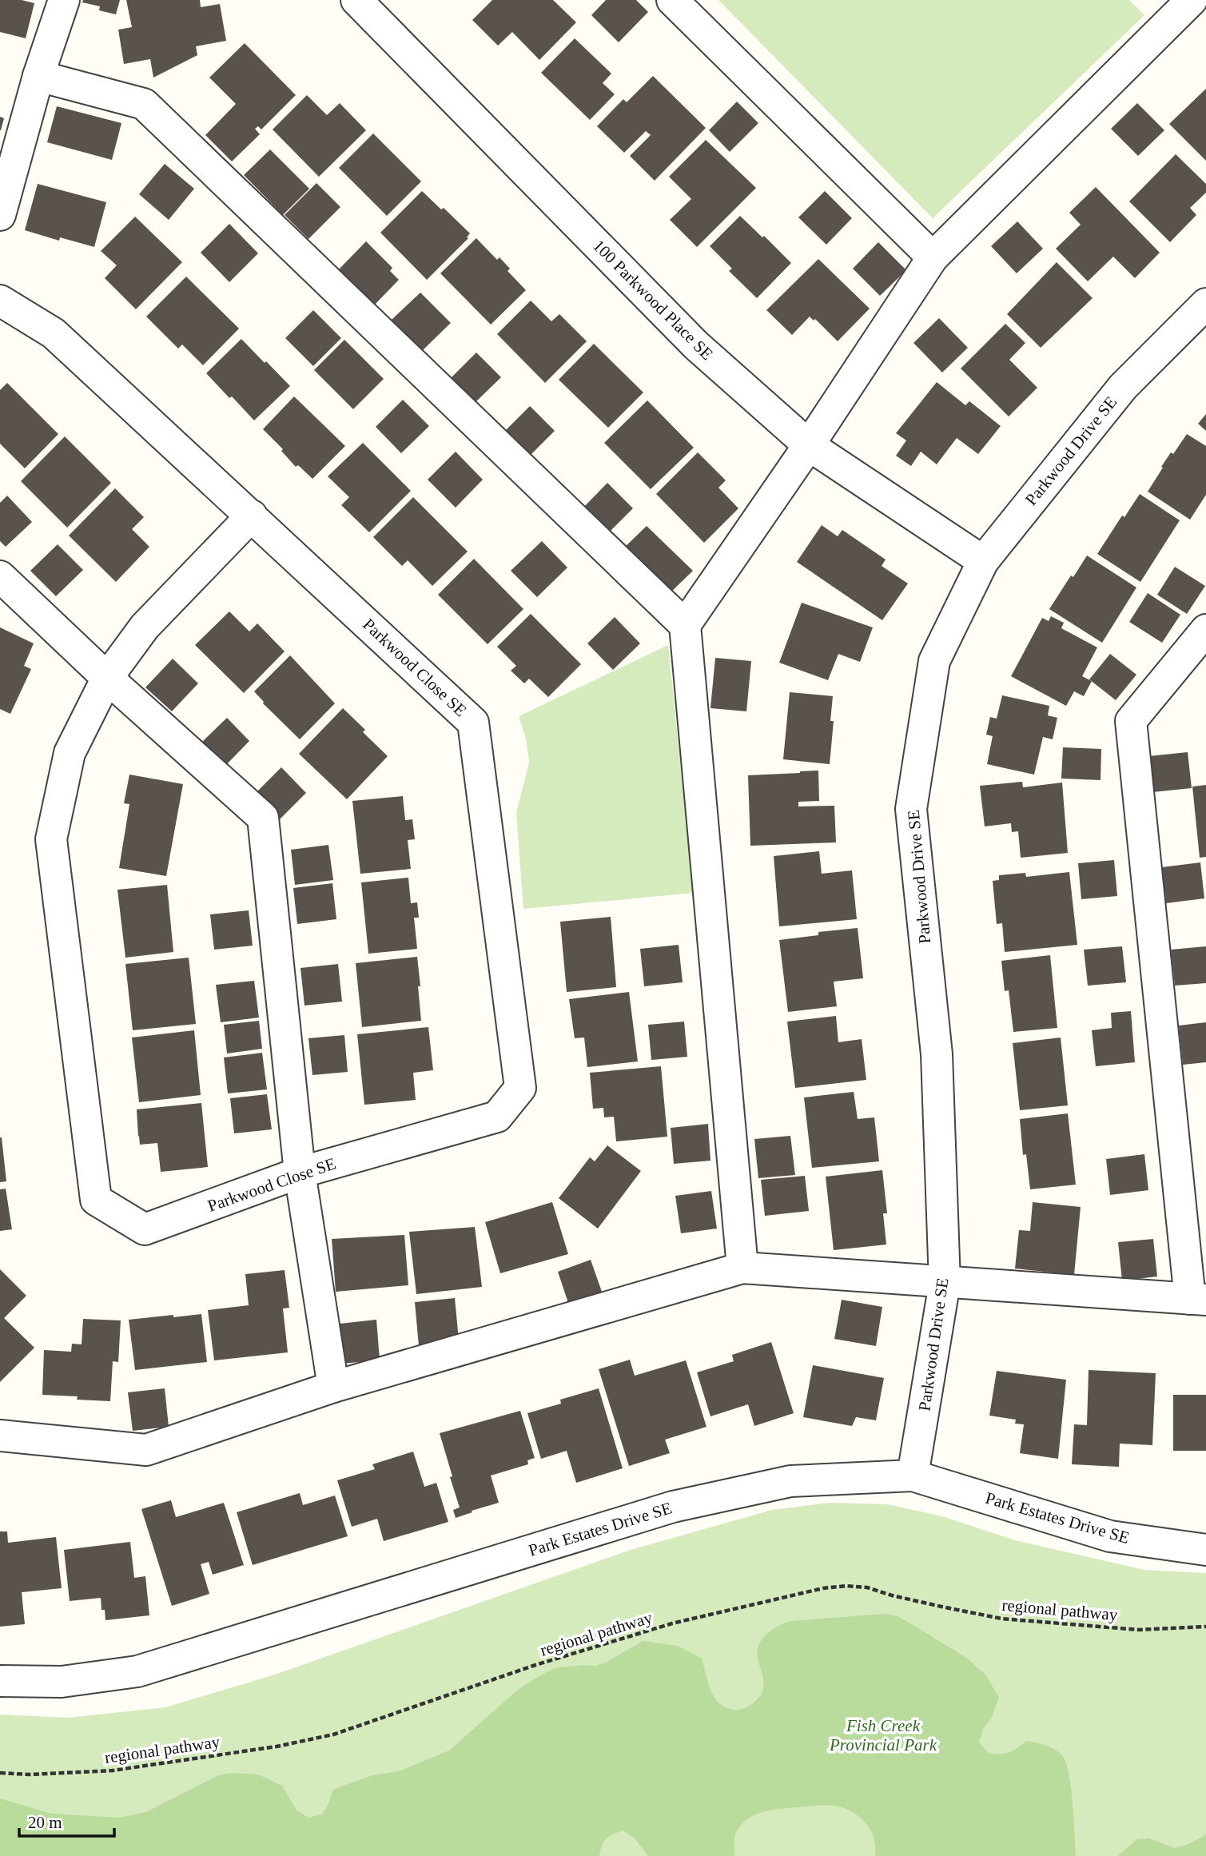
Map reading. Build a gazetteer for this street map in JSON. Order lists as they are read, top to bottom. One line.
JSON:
{"streets":{"street":["100 Parkwood Place SE","Parkwood Drive SE","Parkwood Close SE","Park Estates Drive SE"],"path":["regional pathway"]},"crossings":[["100 Parkwood Place SE","Parkwood Drive SE"],["Parkwood Drive SE","Park Estates Drive SE"]],"parks":["Fish Creek Provincial Park"],"scale_bar":"20 m"}
